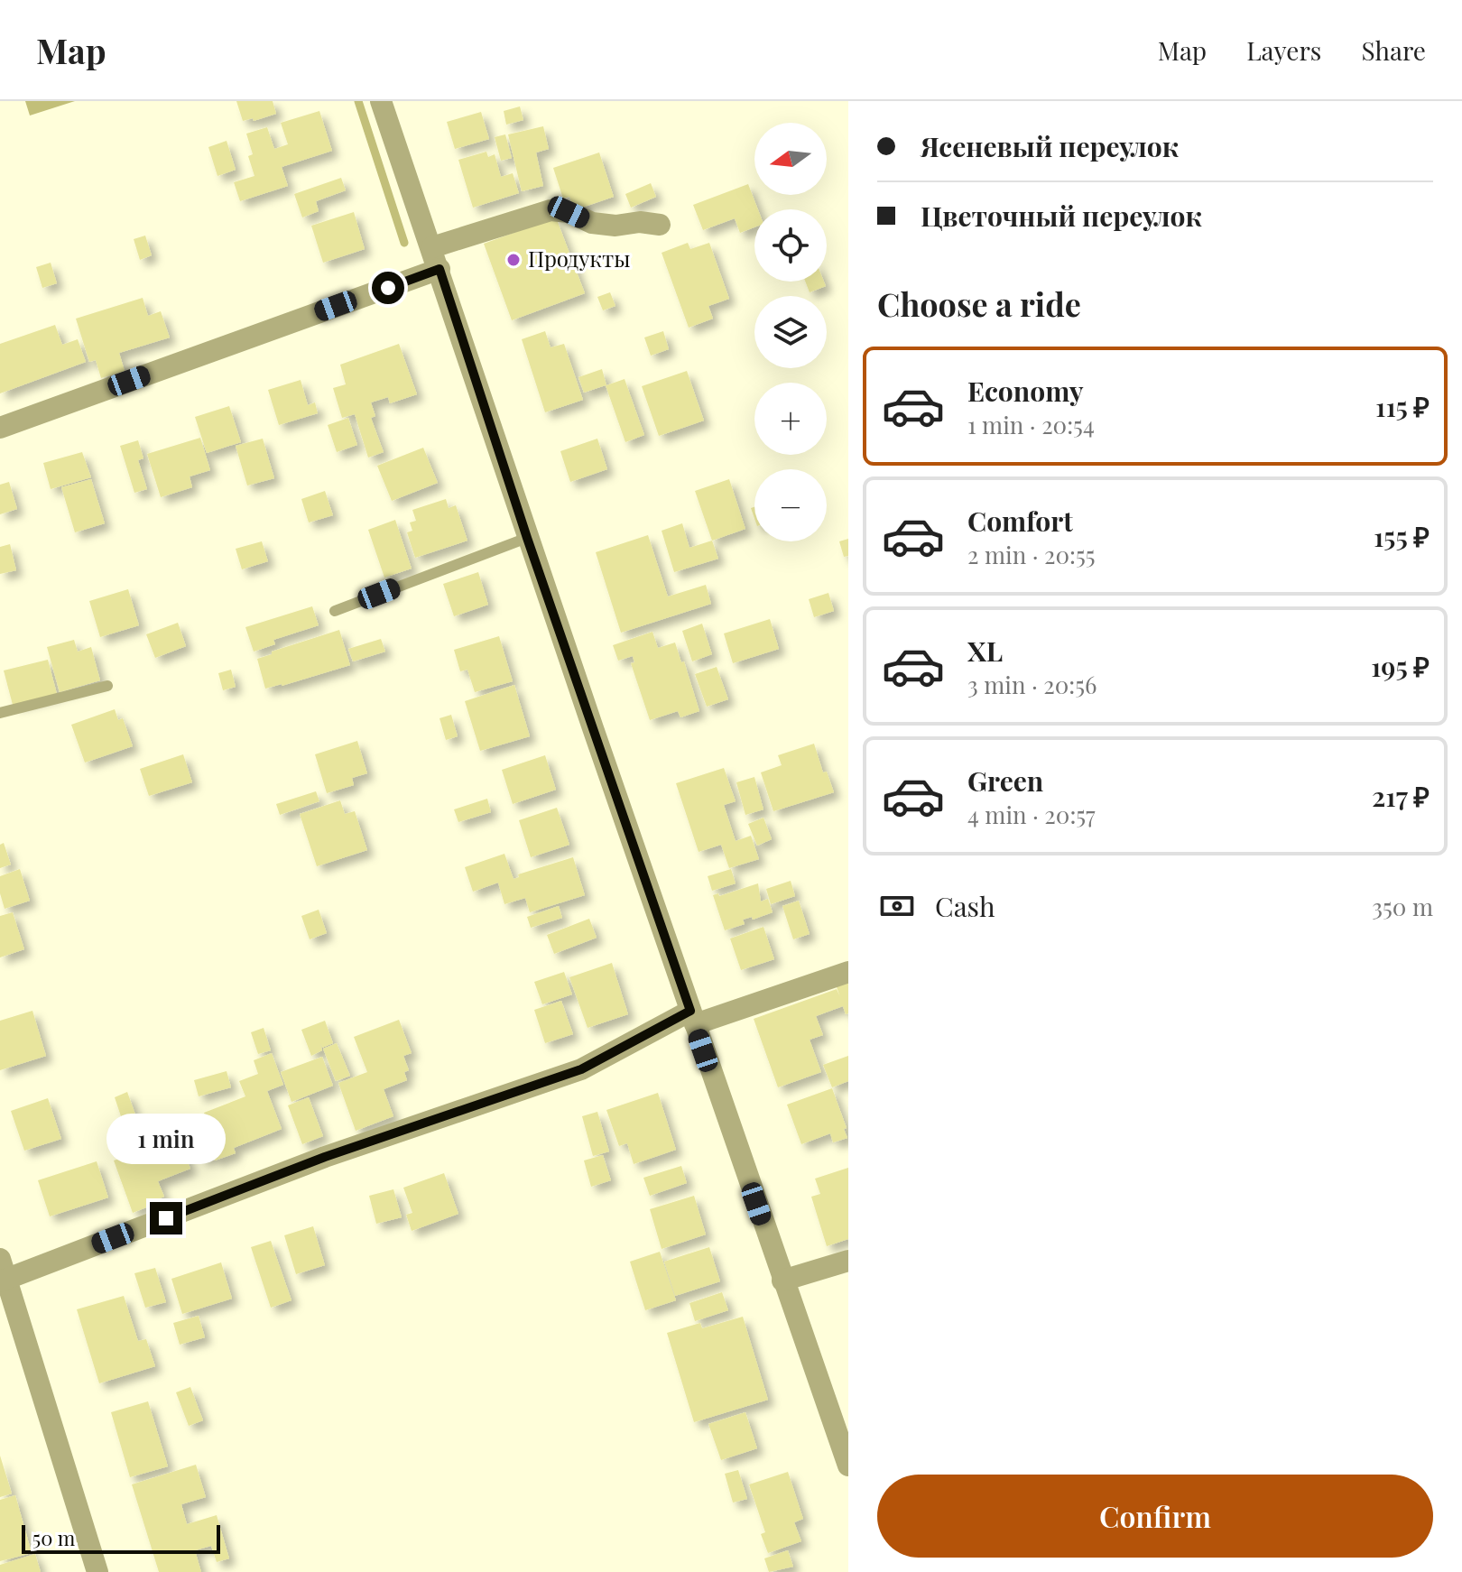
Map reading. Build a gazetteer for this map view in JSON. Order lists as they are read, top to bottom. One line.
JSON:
{"places":["Продукты"],"scale_bar":"50 m","north":"left","page":{"header":"Map","nav":["Map","Layers","Share"],"banner":["Ясеневый переулок","Цветочный переулок"],"map_buttons":["+","−"],"heading":"Choose a ride","list":[{"name":"Economy","note":"1 min · 20:54","value":"115 ₽"},{"name":"Comfort","note":"2 min · 20:55","value":"155 ₽"},{"name":"XL","note":"3 min · 20:56","value":"195 ₽"},{"name":"Green","note":"4 min · 20:57","value":"217 ₽"}],"pay":["Cash","350 m"],"bubble":"1 min","buttons":"Confirm","scale":"50 m"}}
